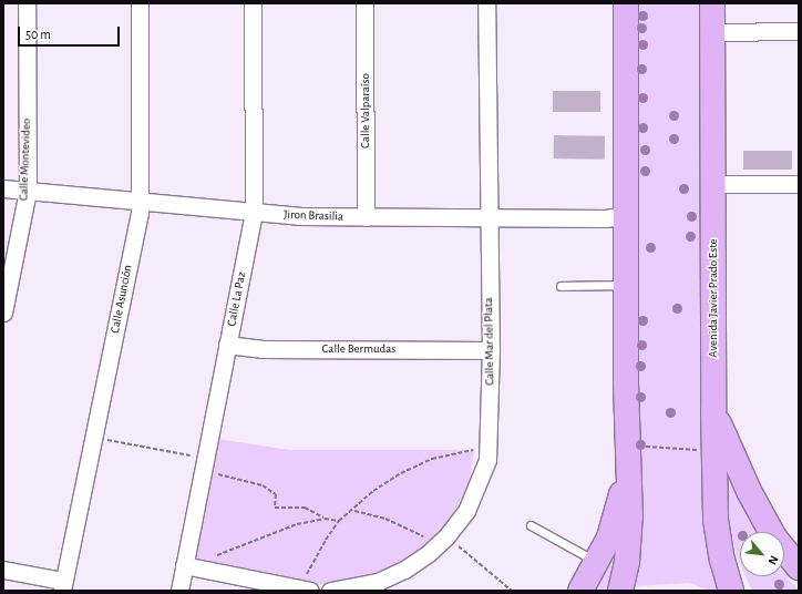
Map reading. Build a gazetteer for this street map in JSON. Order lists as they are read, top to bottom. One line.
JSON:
{"streets":{"main road":["Avenida Javier Prado Este"],"street":["Calle Valparaíso","Calle Montevideo","Jiron Brasilia","Calle Asunción","Calle La Paz","Calle Mar del Plata","Calle Bermudas"]},"crossings":[["Calle Valparaíso","Jiron Brasilia"],["Calle Montevideo","Jiron Brasilia"],["Jiron Brasilia","Calle Asunción"],["Jiron Brasilia","Calle La Paz"],["Jiron Brasilia","Calle Mar del Plata"],["Calle La Paz","Calle Bermudas"],["Calle Mar del Plata","Calle Bermudas"]],"scale_bar":"50 m","north":"bottom right"}
